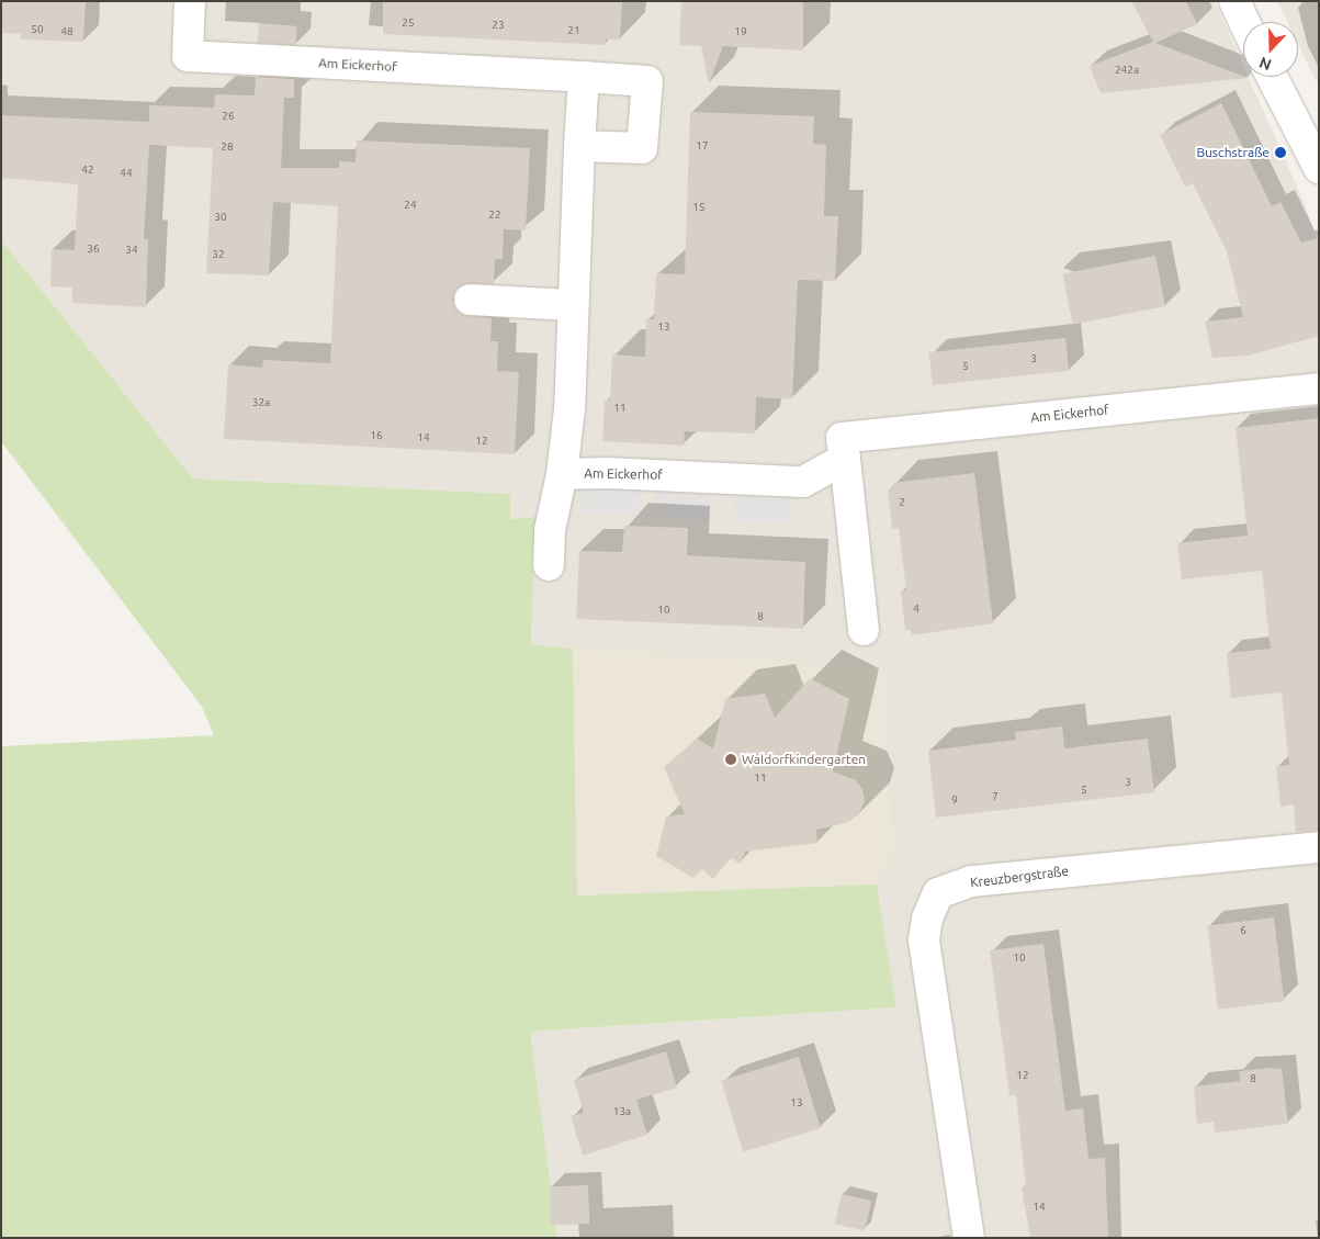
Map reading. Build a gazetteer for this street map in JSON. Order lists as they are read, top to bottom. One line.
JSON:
{"streets":{"street":["Am Eickerhof","Kreuzbergstraße"]},"places":["Buschstraße","Waldorfkindergarten"],"house_numbers":["25","23","50","21","48","19","242a","26","17","28","42","44","24","15","22","30","36","34","32","13","3","5","32a","11","16","14","12","2","4","10","8","11","3","5","7","9","6","10","12","8","13","13a","14"],"north":"bottom"}
